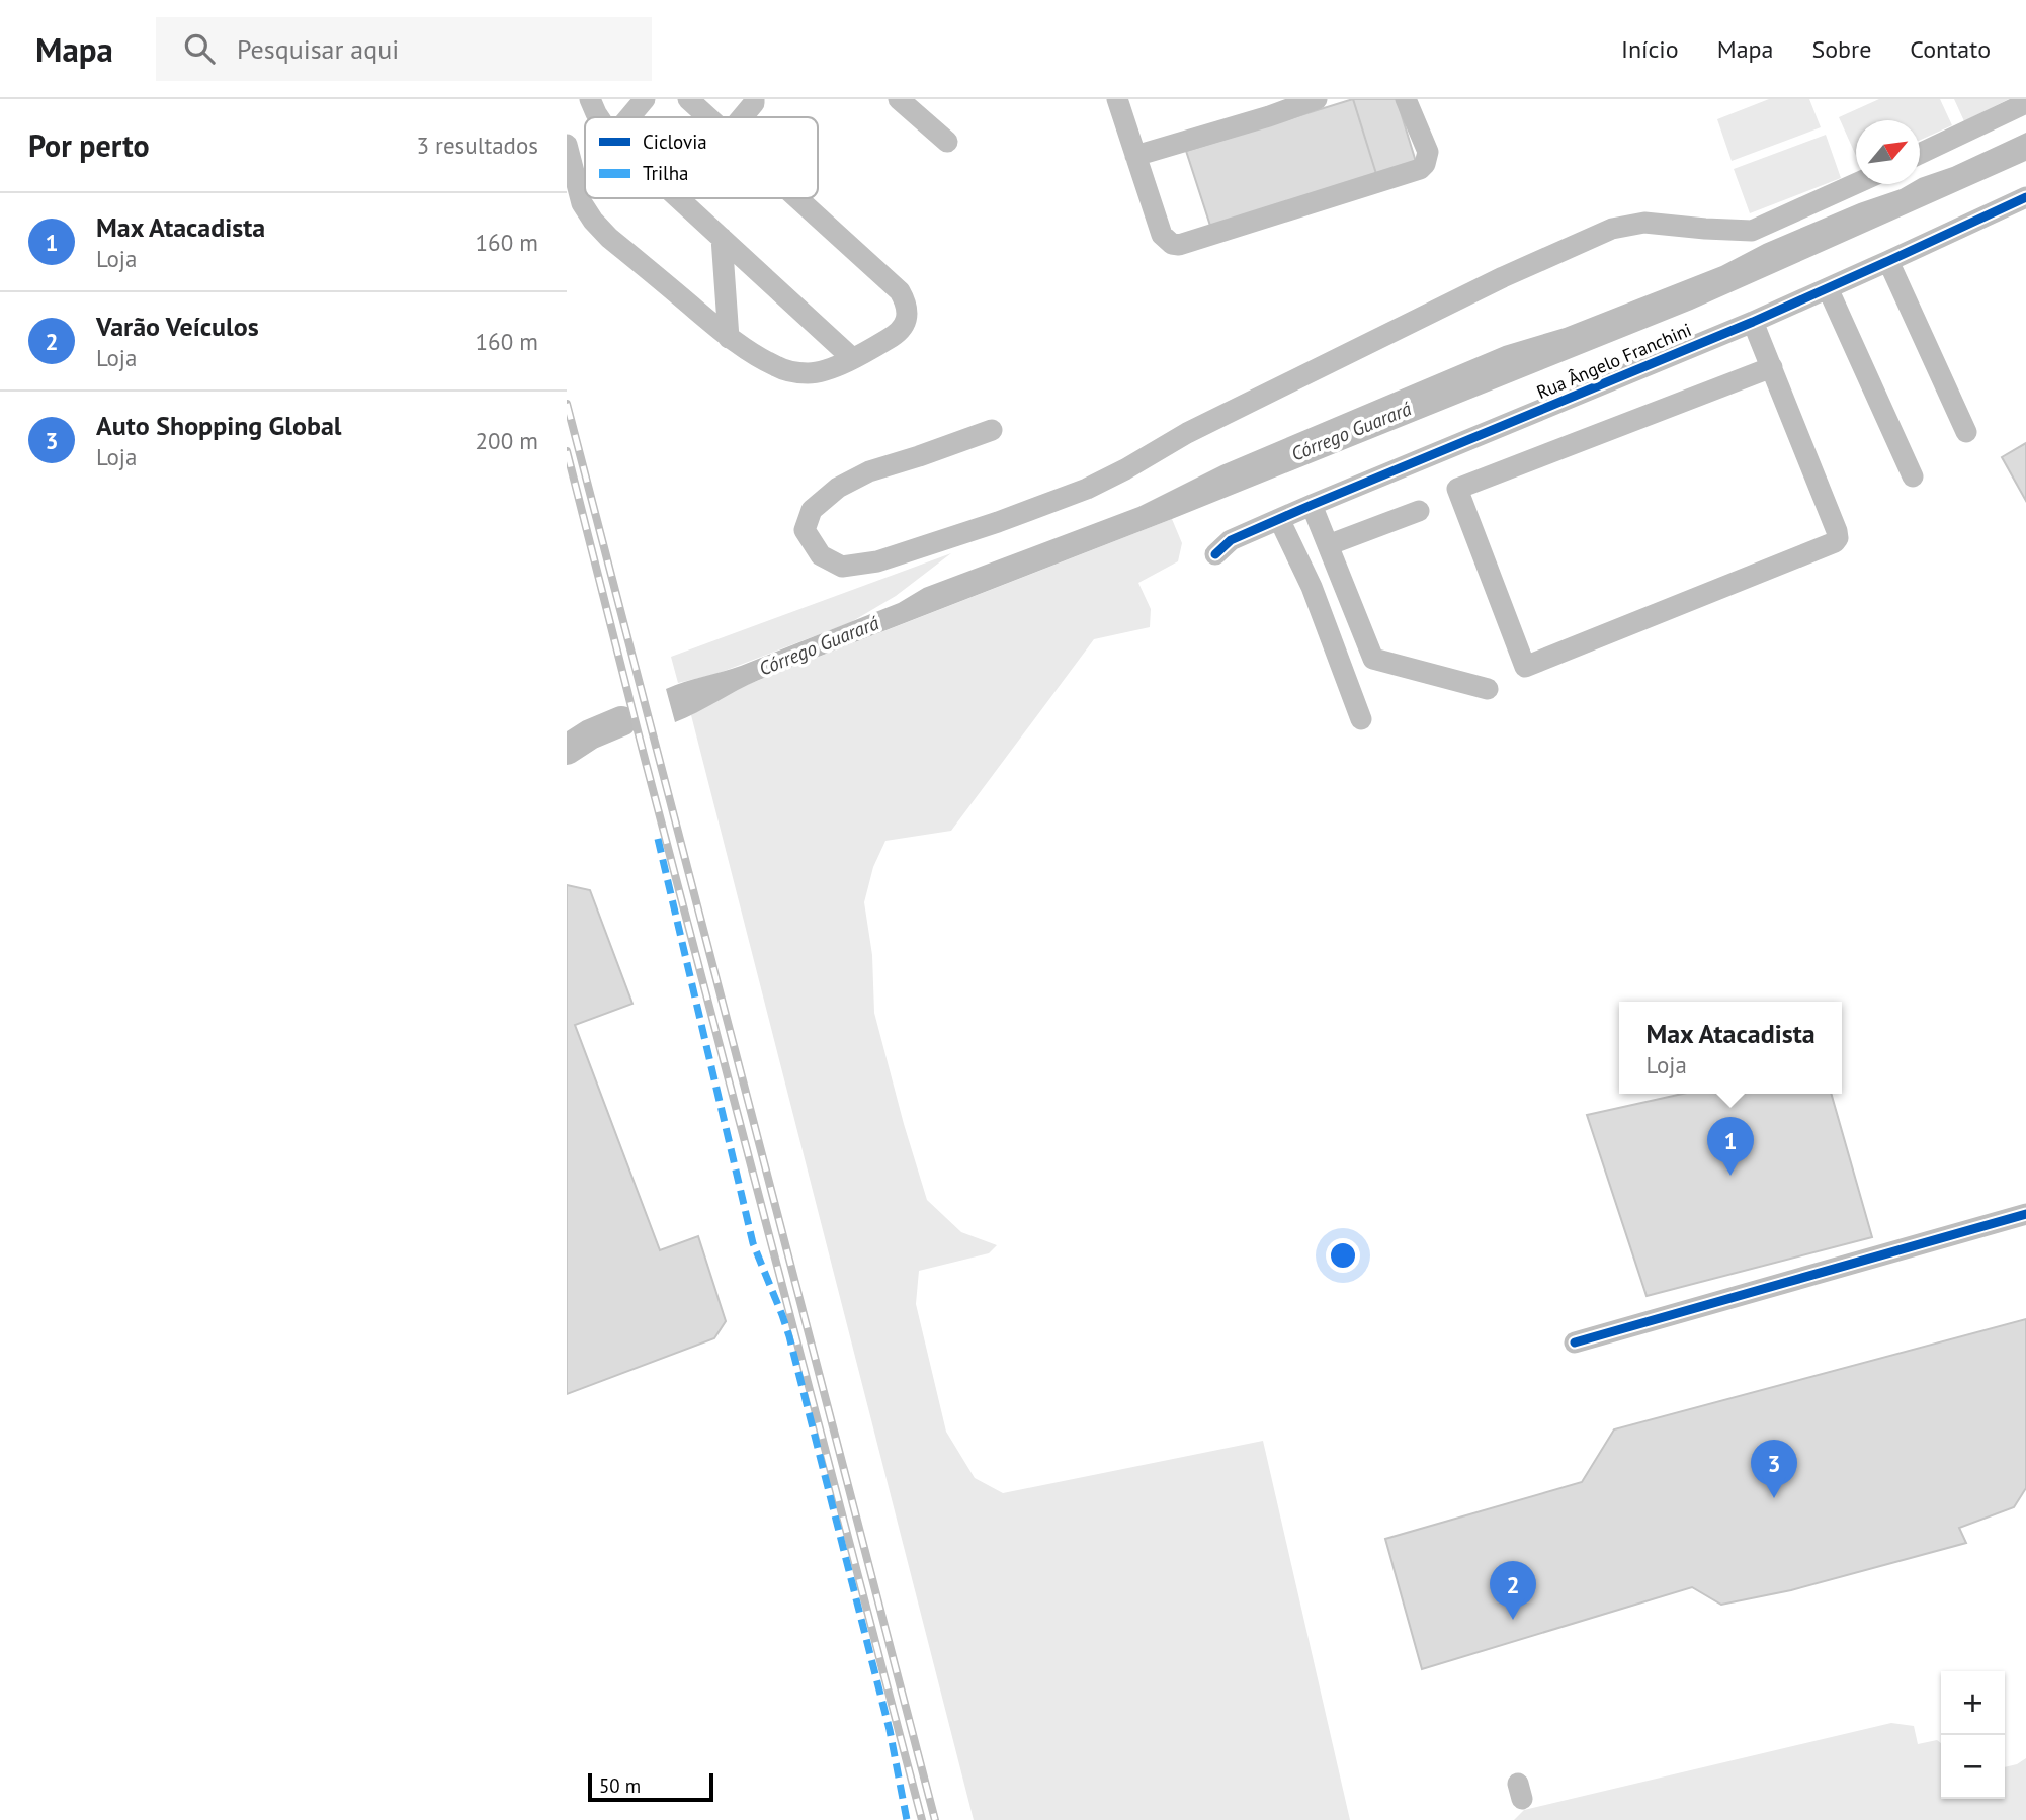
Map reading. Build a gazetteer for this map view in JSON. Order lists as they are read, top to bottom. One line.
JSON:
{"streets":{"street":["Rua Ângelo Franchini"]},"water":["Córrego Guarará"],"legend":["Ciclovia","Trilha"],"scale_bar":"50 m","north":"top right","page":{"header":"Mapa","search":"Pesquisar aqui","nav":["Início","Mapa","Sobre","Contato"],"heading":["Por perto","3 resultados"],"list":[{"mark":"1","name":"Max Atacadista","note":"Loja","value":"160 m"},{"mark":"2","name":"Varão Veículos","note":"Loja","value":"160 m"},{"mark":"3","name":"Auto Shopping Global","note":"Loja","value":"200 m"}],"popup":["Max Atacadista","Loja"],"pins":["1","3","2"],"map_buttons":["+","−"],"scale":"50 m"}}
